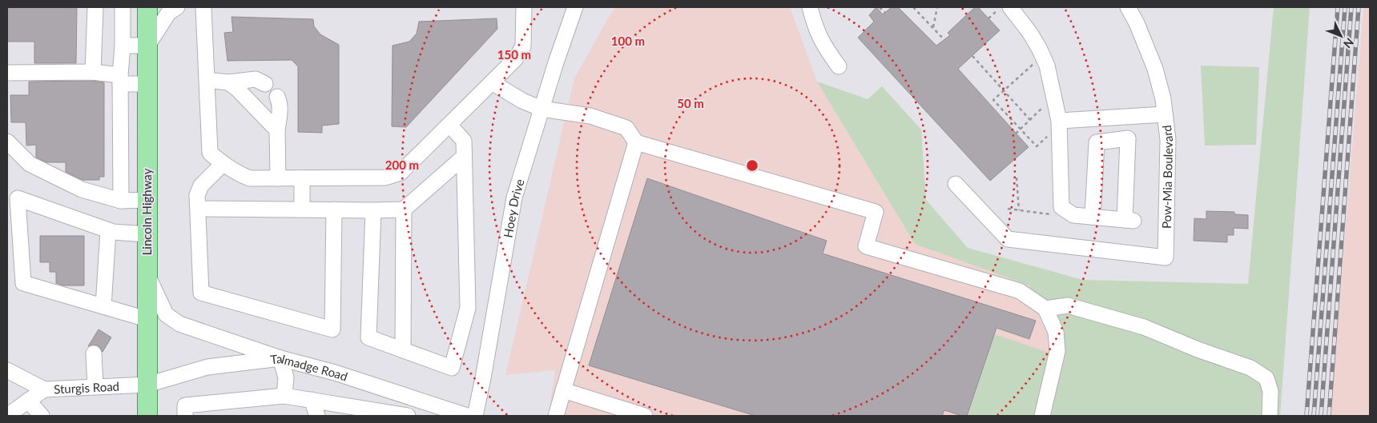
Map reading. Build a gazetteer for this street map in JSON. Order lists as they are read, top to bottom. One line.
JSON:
{"streets":{"main road":["Lincoln Highway"],"street":["Pow-Mia Boulevard","Hoey Drive","Talmadge Road","Sturgis Road"]},"crossings":[["Lincoln Highway","Talmadge Road"],["Lincoln Highway","Sturgis Road"],["Talmadge Road","Sturgis Road"]],"north":"bottom right","rings":["100 m","150 m","50 m","200 m"]}
